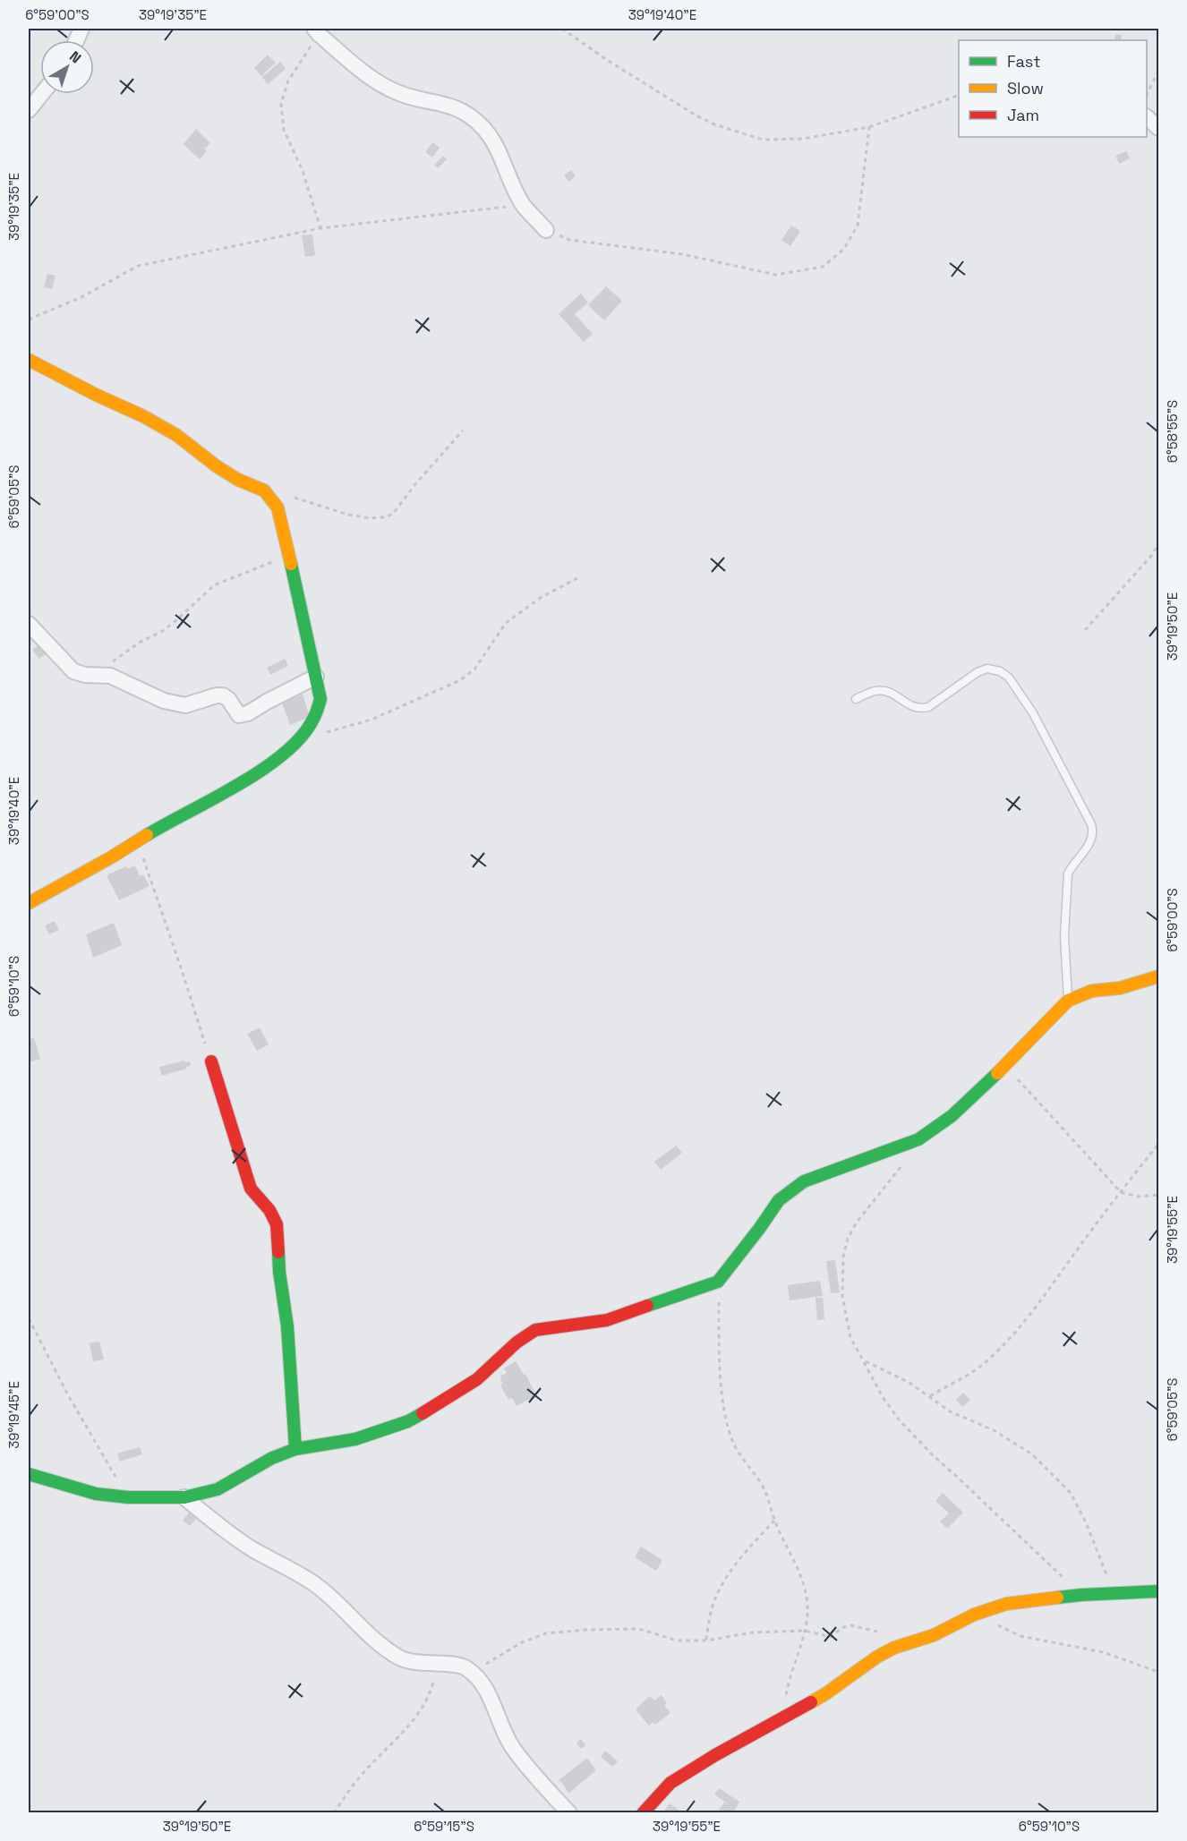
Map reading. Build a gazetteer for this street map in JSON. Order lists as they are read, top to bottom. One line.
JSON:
{"legend":["Fast","Slow","Jam"],"north":"top right","coordinates":["6°59'00\"S","39°19'35\"E","39°19'40\"E","6°58'55\"S","6°59'05\"S","39°19'50\"E","6°59'10\"S","39°19'55\"E","39°19'45\"E","6°59'15\"S"]}
